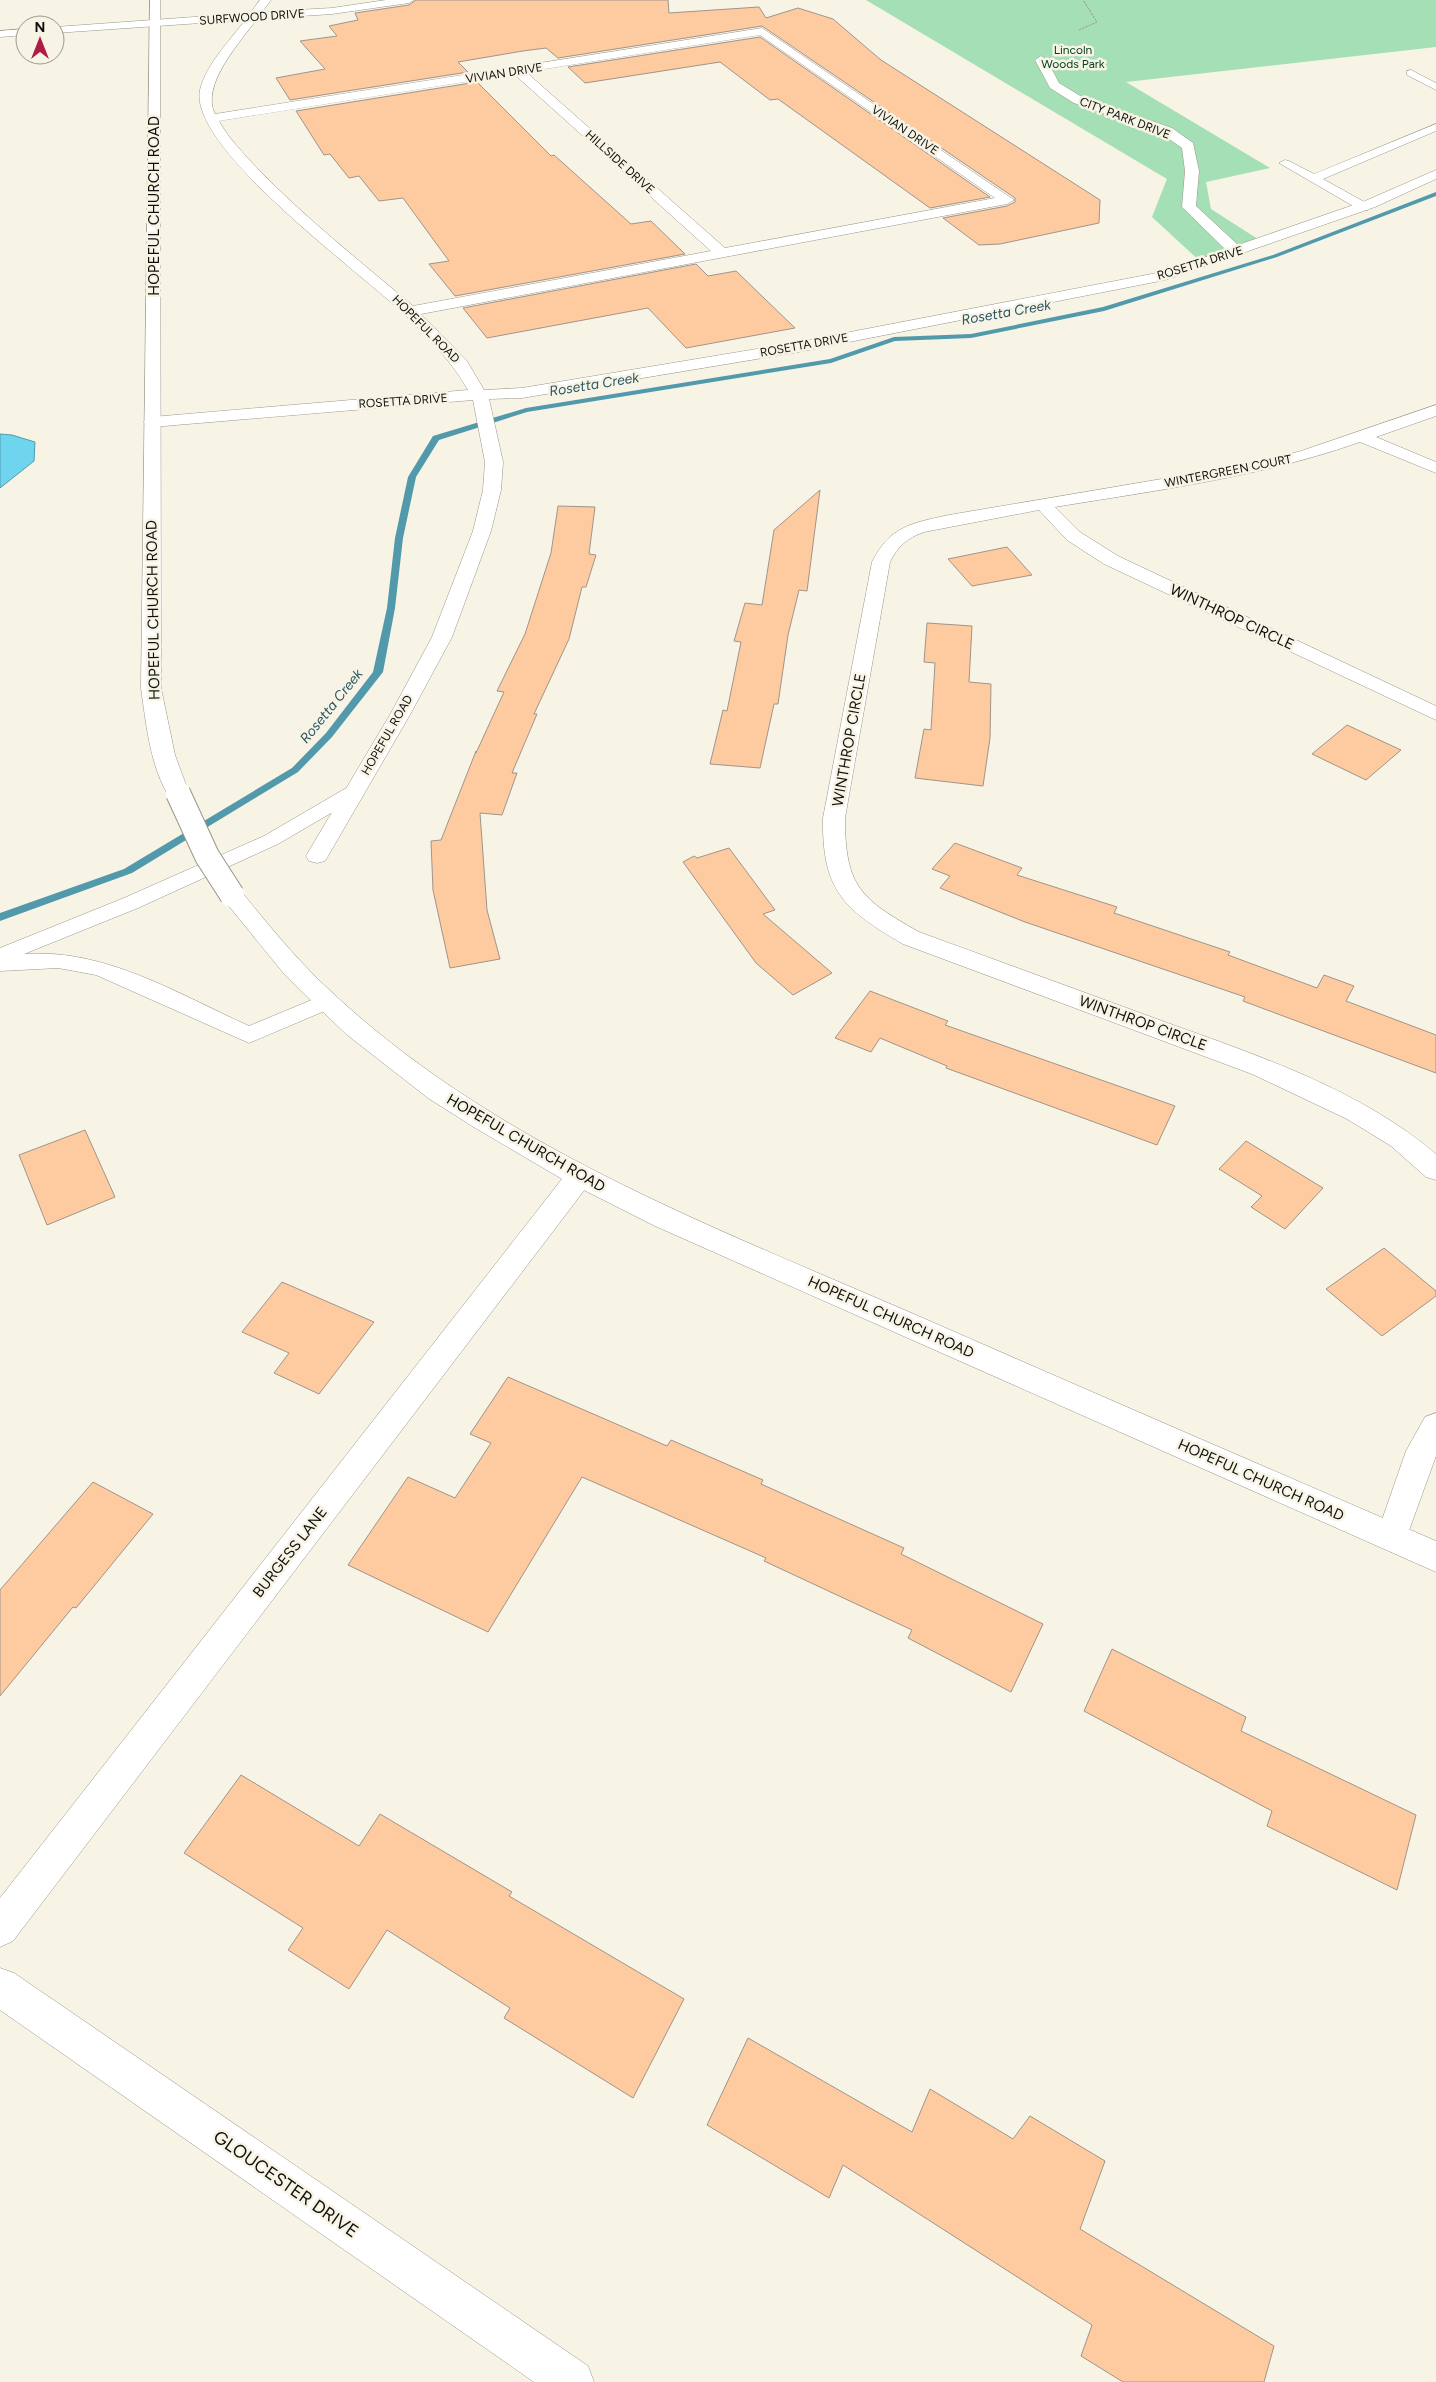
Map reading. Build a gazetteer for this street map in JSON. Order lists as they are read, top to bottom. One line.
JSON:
{"streets":{"street":["SURFWOOD DRIVE","VIVIAN DRIVE","CITY PARK DRIVE","HILLSIDE DRIVE","HOPEFUL CHURCH ROAD","ROSETTA DRIVE","HOPEFUL ROAD","WINTERGREEN COURT","WINTHROP CIRCLE","BURGESS LANE","GLOUCESTER DRIVE"]},"crossings":[["SURFWOOD DRIVE","HOPEFUL CHURCH ROAD"],["SURFWOOD DRIVE","HOPEFUL ROAD"],["VIVIAN DRIVE","HILLSIDE DRIVE"],["VIVIAN DRIVE","HOPEFUL ROAD"],["CITY PARK DRIVE","ROSETTA DRIVE"],["HOPEFUL CHURCH ROAD","ROSETTA DRIVE"],["HOPEFUL CHURCH ROAD","BURGESS LANE"],["ROSETTA DRIVE","HOPEFUL ROAD"],["WINTERGREEN COURT","WINTHROP CIRCLE"]],"water":["Rosetta Creek"],"parks":["Lincoln Woods Park"],"north":"top"}
